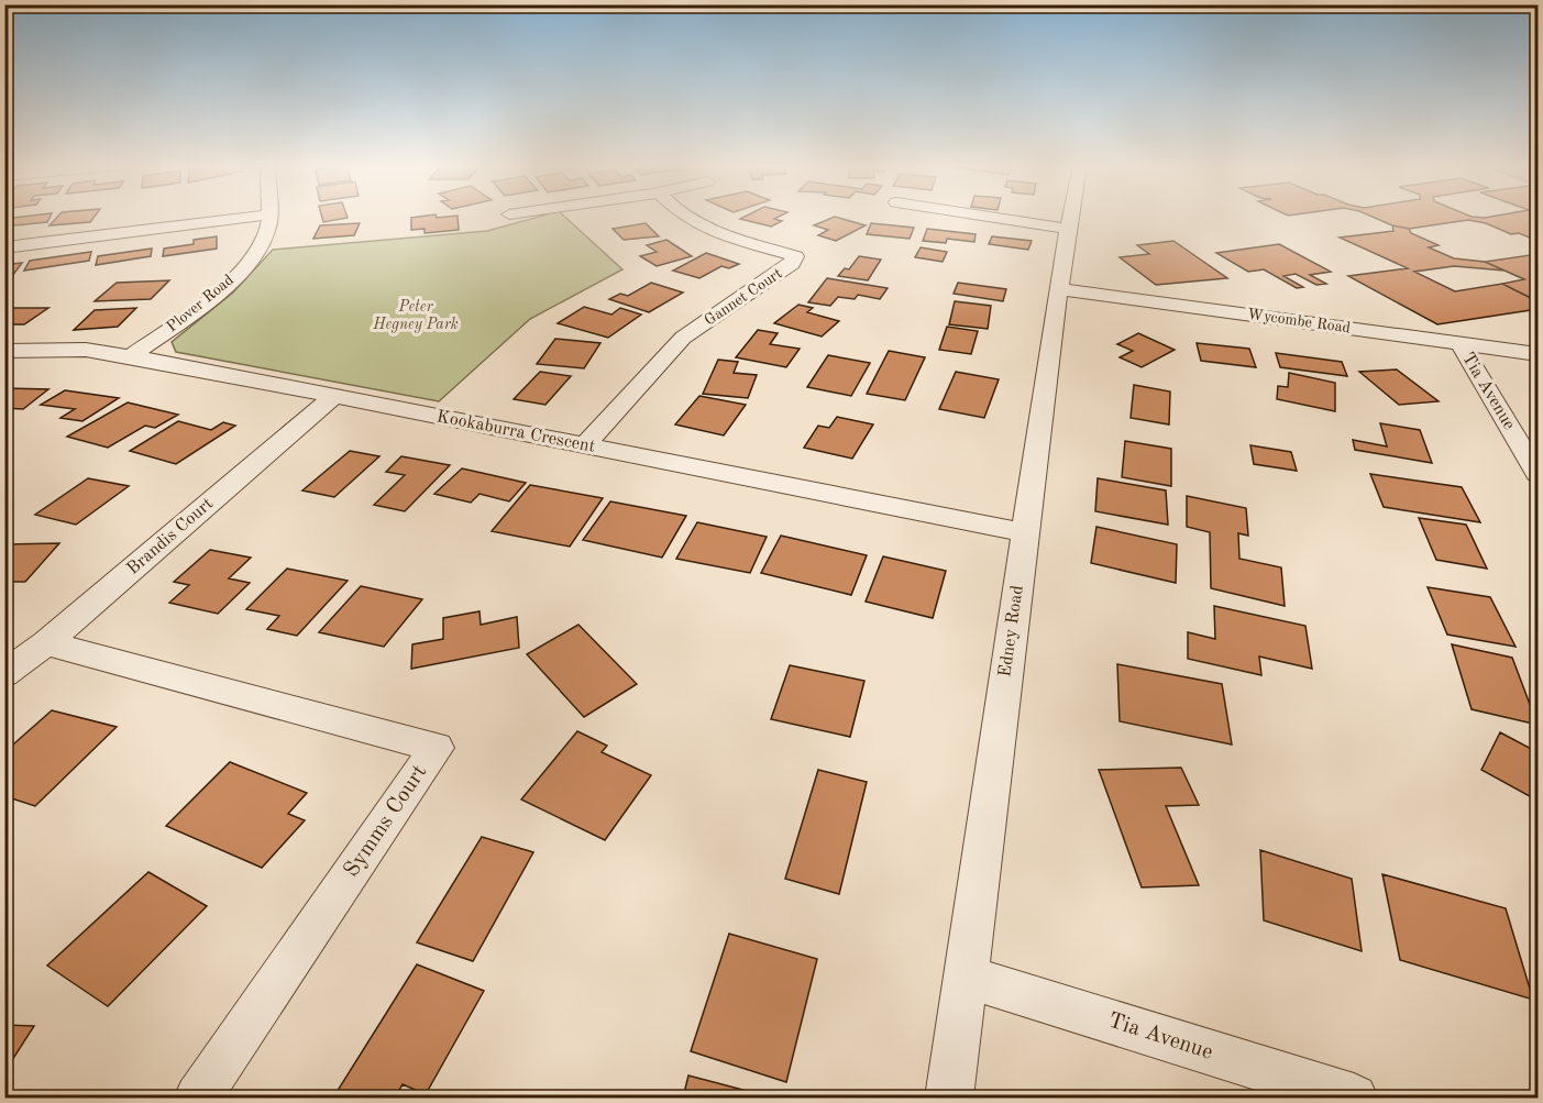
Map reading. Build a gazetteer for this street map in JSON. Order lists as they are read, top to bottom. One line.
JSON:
{"streets":{"street":["Gannet Court","Plover Road","Wycombe Road","Tia Avenue","Kookaburra Crescent","Brandis Court","Edney Road","Symms Court"]},"crossings":[["Gannet Court","Kookaburra Crescent"],["Plover Road","Kookaburra Crescent"],["Wycombe Road","Tia Avenue"],["Wycombe Road","Edney Road"],["Tia Avenue","Edney Road"],["Kookaburra Crescent","Brandis Court"],["Kookaburra Crescent","Edney Road"],["Brandis Court","Symms Court"]],"parks":["Peter Hegney Park"]}
